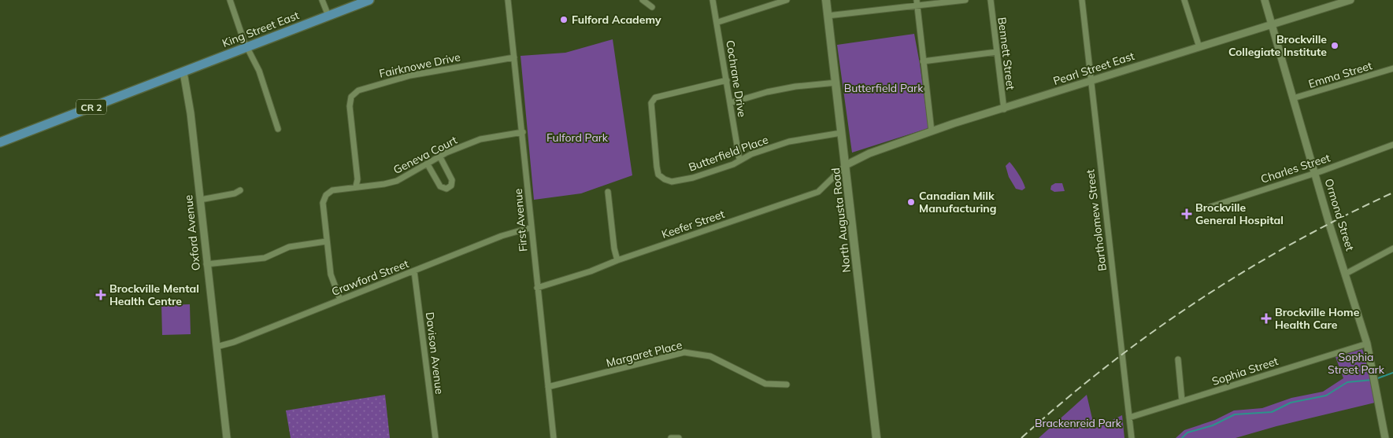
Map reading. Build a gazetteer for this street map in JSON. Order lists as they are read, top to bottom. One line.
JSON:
{"streets":{"main road":["King Street East","CR 2","North Augusta Road"],"street":["Bennett Street","Fairknowe Drive","Pearl Street East","Emma Street","Cochrane Drive","Butterfield Place","Geneva Court","Charles Street","Ormond Street","First Avenue","Bartholomew Street","Keefer Street","Oxford Avenue","Crawford Street","Davison Avenue","Margaret Place","Sophia Street"]},"crossings":[["King Street East","CR 2"],["King Street East","Oxford Avenue"],["Bennett Street","Pearl Street East"],["Fairknowe Drive","Geneva Court"],["Fairknowe Drive","First Avenue"],["Pearl Street East","Ormond Street"],["Pearl Street East","North Augusta Road"],["Pearl Street East","Bartholomew Street"],["Pearl Street East","Keefer Street"],["Emma Street","Ormond Street"],["Cochrane Drive","Butterfield Place"],["CR 2","Oxford Avenue"],["Butterfield Place","North Augusta Road"],["Geneva Court","First Avenue"],["Geneva Court","Crawford Street"],["Charles Street","Ormond Street"],["Ormond Street","Sophia Street"],["First Avenue","Keefer Street"],["First Avenue","Crawford Street"],["First Avenue","Margaret Place"],["North Augusta Road","Keefer Street"],["Bartholomew Street","Sophia Street"],["Oxford Avenue","Crawford Street"],["Crawford Street","Davison Avenue"]],"parks":["Butterfield Park","Fulford Park","Sophia Street Park","Brackenreid Park"],"places":{"other":["Fulford Academy","Brockville Collegiate Institute","Canadian Milk Manufacturing"],"health":["Brockville General Hospital","Brockville Mental Health Centre","Brockville Home Health Care"]}}
